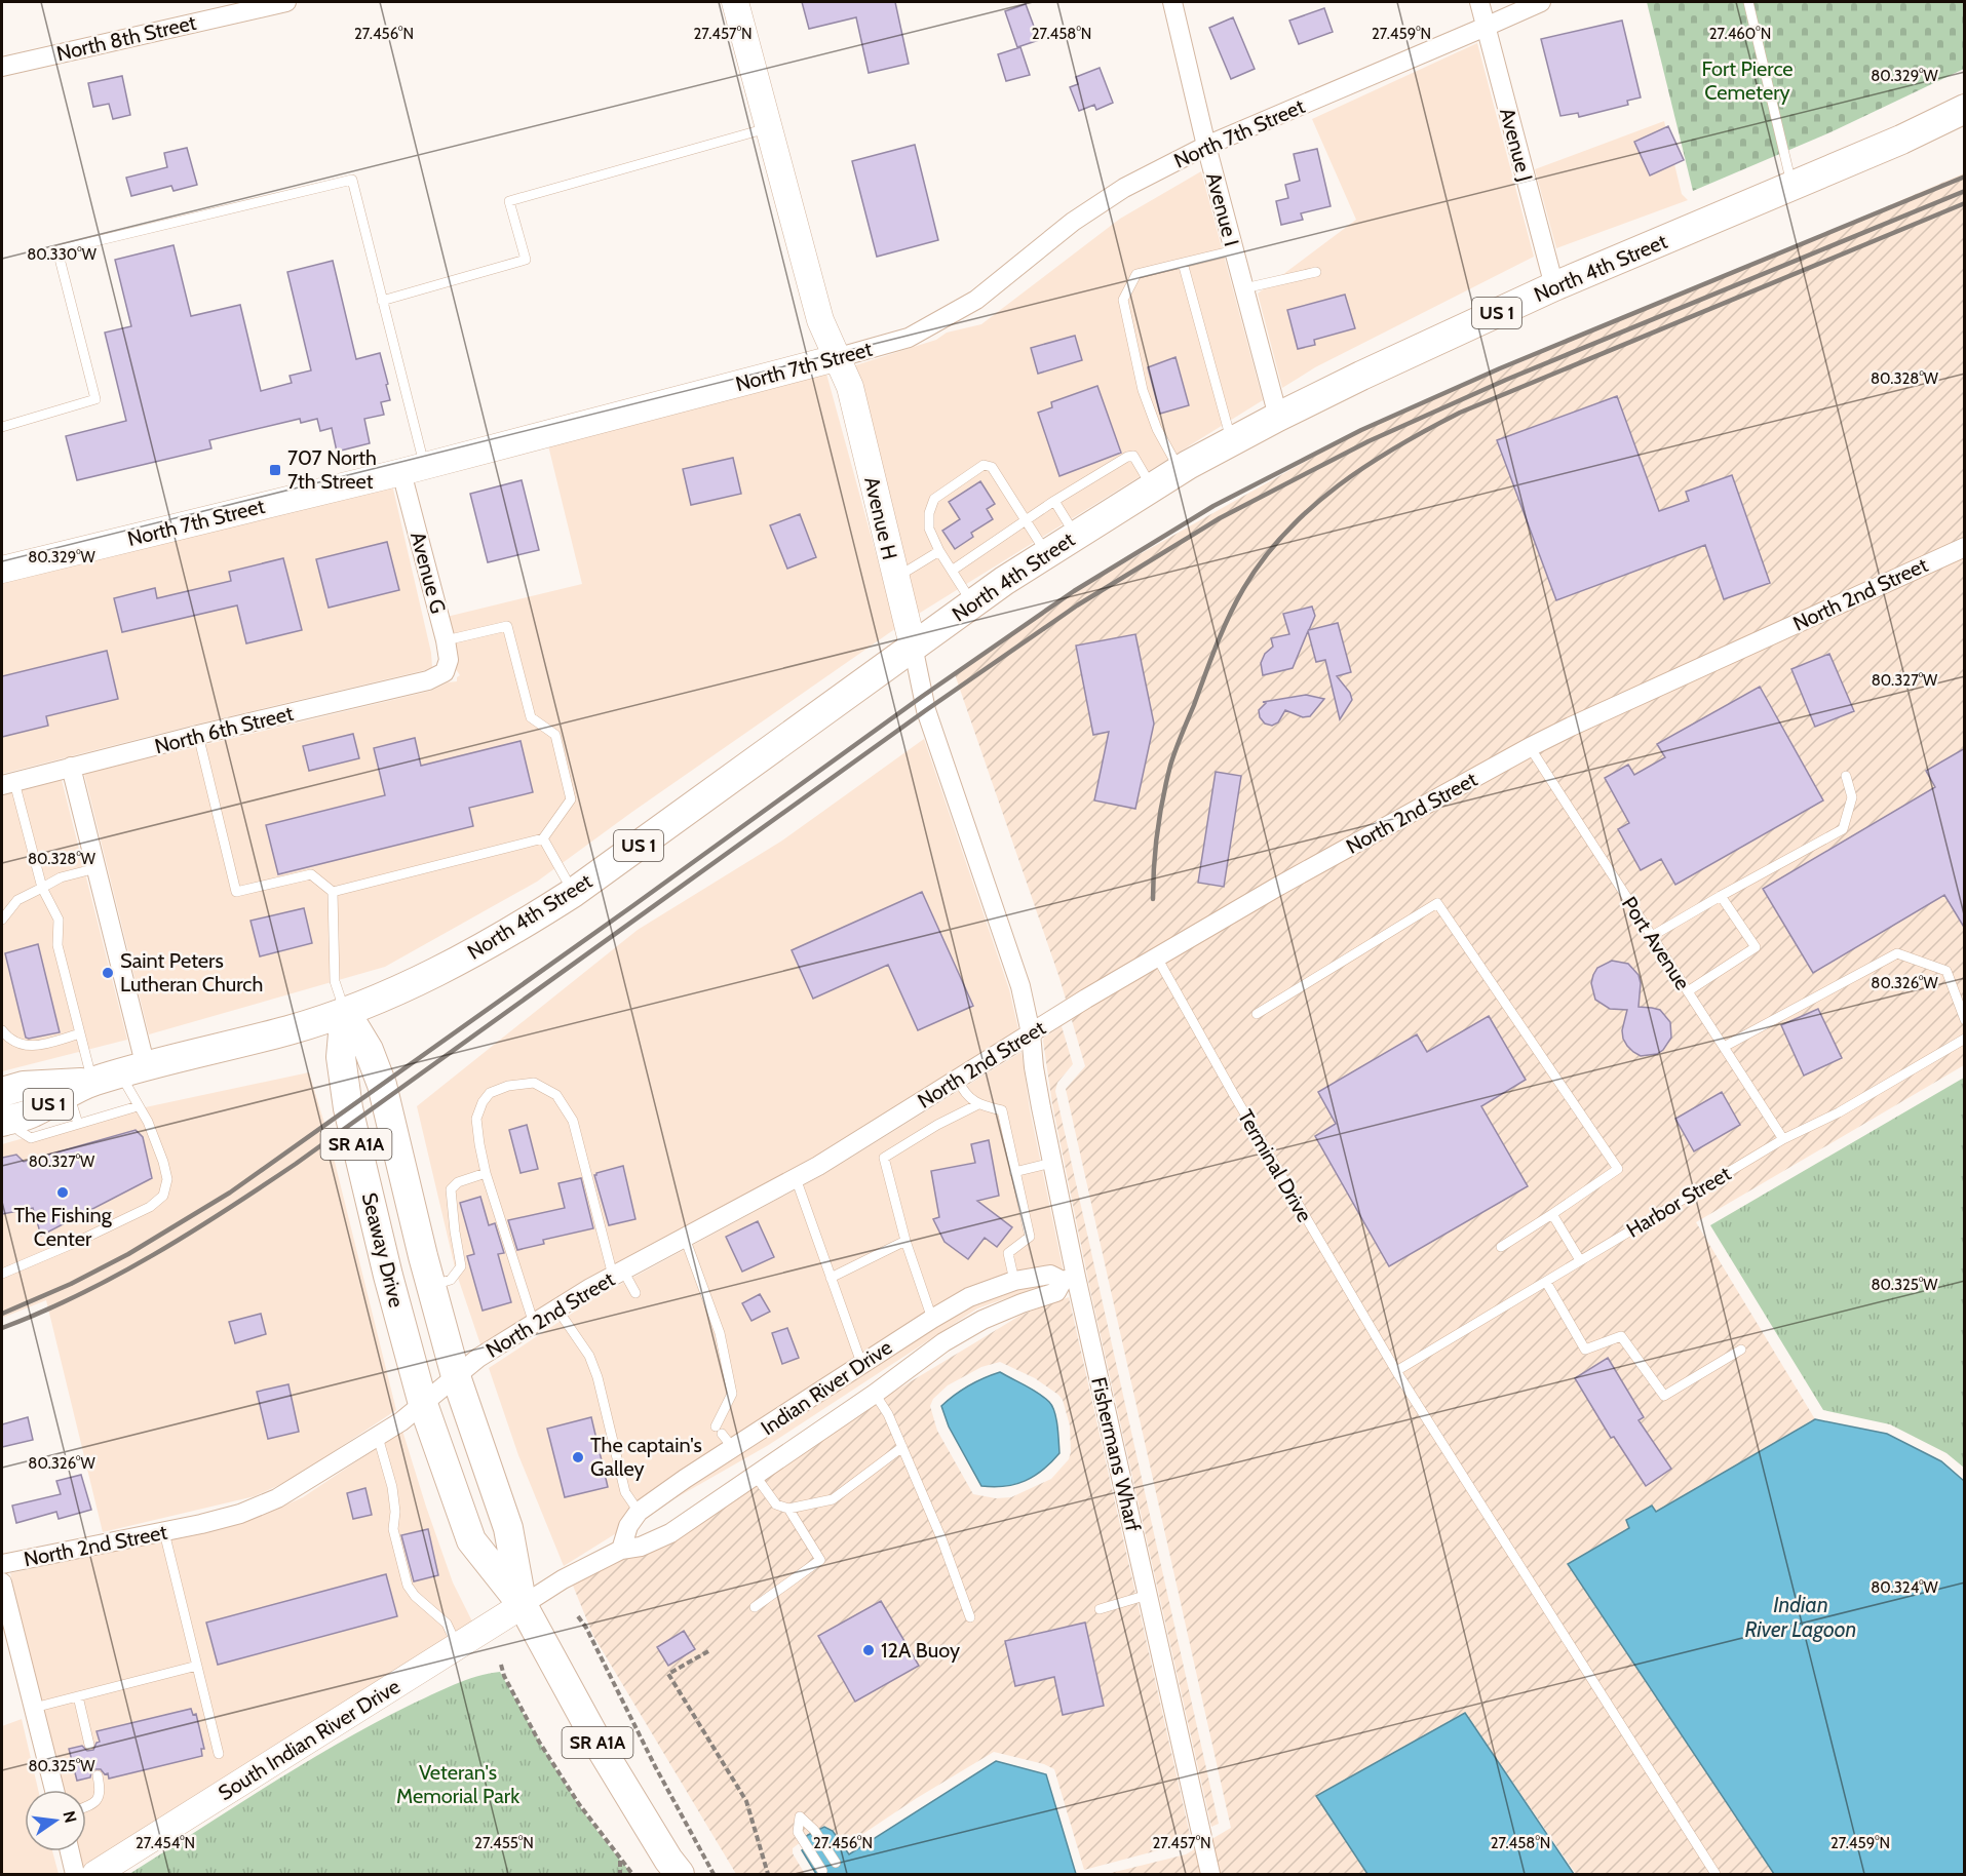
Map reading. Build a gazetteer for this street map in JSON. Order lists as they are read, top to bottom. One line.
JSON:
{"streets":{"main road":["North 4th Street","US 1","SR A1A","Seaway Drive"],"street":["North 8th Street","North 7th Street","Avenue J","Avenue I","Avenue H","Avenue G","North 2nd Street","North 6th Street","Indian River Drive","Fishermans Wharf","South Indian River Drive"],"lane":["Port Avenue","Terminal Drive","Harbor Street"]},"crossings":[["North 7th Street","Avenue J"],["North 7th Street","Avenue I"],["North 7th Street","Avenue H"],["North 7th Street","Avenue G"],["Avenue J","North 4th Street"],["Avenue I","North 4th Street"],["North 4th Street","Avenue H"],["North 4th Street","Seaway Drive"],["Avenue H","North 2nd Street"],["Avenue H","Fishermans Wharf"],["Avenue G","North 6th Street"],["North 2nd Street","Port Avenue"],["North 2nd Street","Terminal Drive"],["North 2nd Street","Seaway Drive"],["North 2nd Street","Fishermans Wharf"],["Port Avenue","Harbor Street"],["Terminal Drive","Harbor Street"],["Seaway Drive","Indian River Drive"],["Seaway Drive","South Indian River Drive"],["Indian River Drive","Fishermans Wharf"],["Indian River Drive","South Indian River Drive"]],"water":["Indian River Lagoon"],"parks":["Fort Pierce Cemetery","Veteran's Memorial Park"],"places":{"transit":["707 North 7th Street"],"other":["Saint Peters Lutheran Church","The Fishing Center","The captain's Galley","12A Buoy"]},"north":"right","coordinates":["27.456°N","27.457°N","27.458°N","27.459°N","27.460°N","80.329°W","80.330°W","80.328°W","80.327°W","80.326°W","80.325°W","80.324°W","27.454°N","27.455°N"]}
